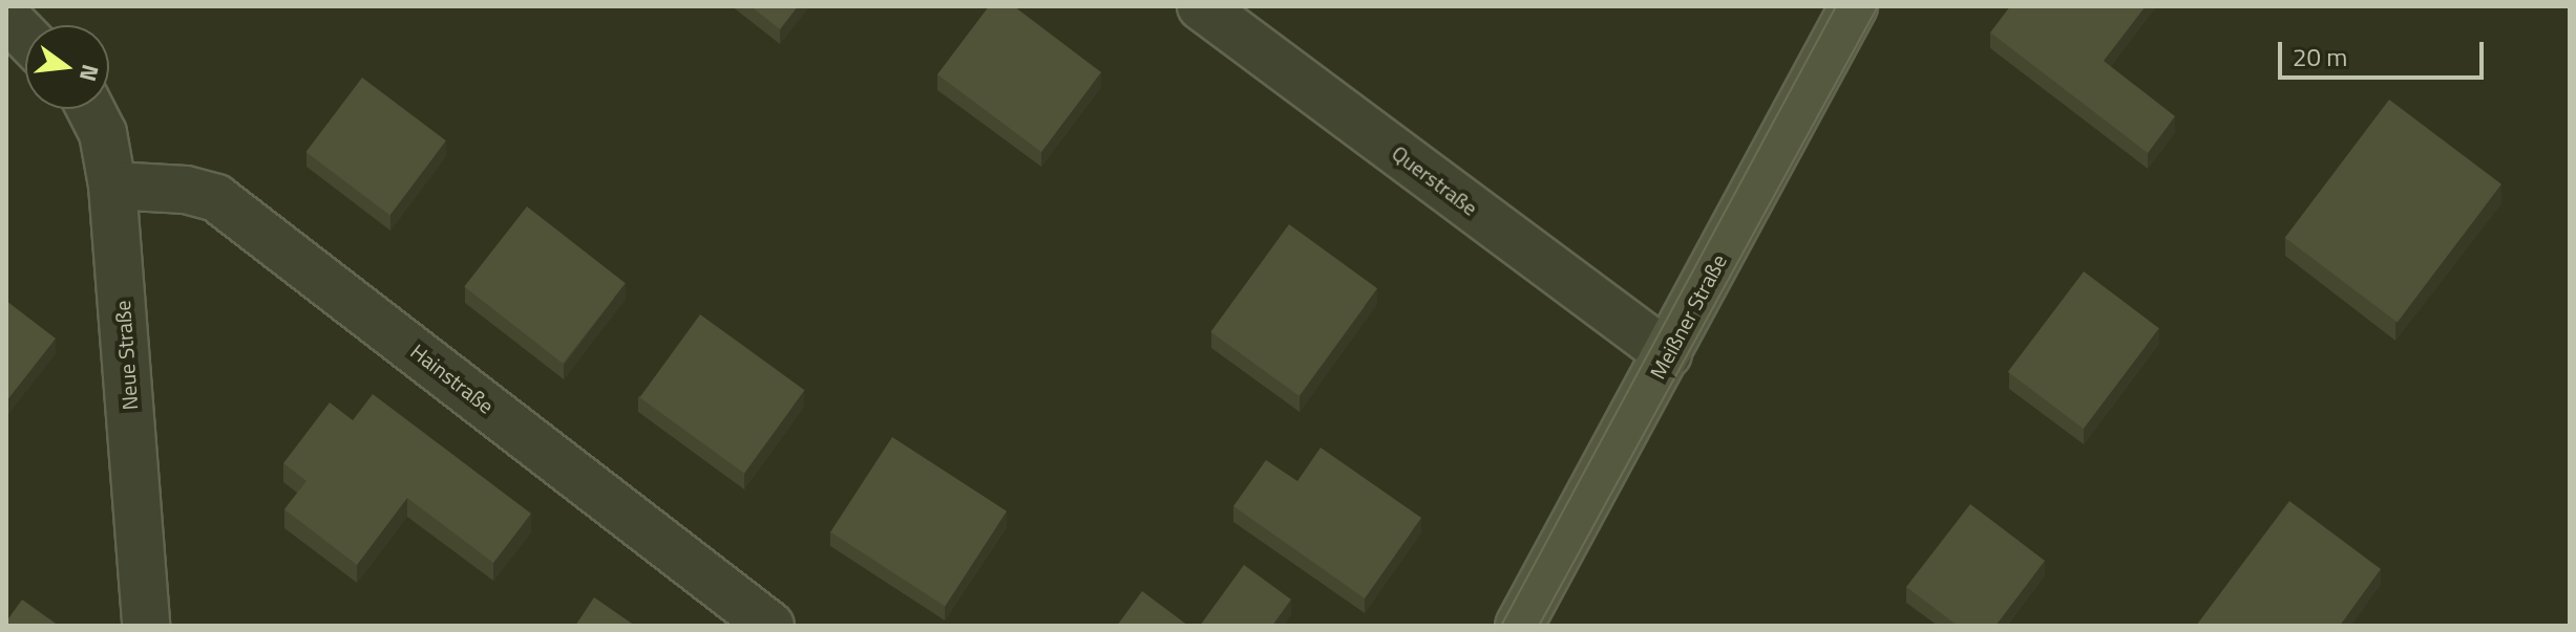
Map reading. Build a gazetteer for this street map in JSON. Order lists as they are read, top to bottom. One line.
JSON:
{"streets":{"main road":["Meißner Straße"],"street":["Querstraße","Neue Straße","Hainstraße"]},"crossings":[["Querstraße","Meißner Straße"],["Neue Straße","Hainstraße"]],"scale_bar":"20 m","north":"right"}
